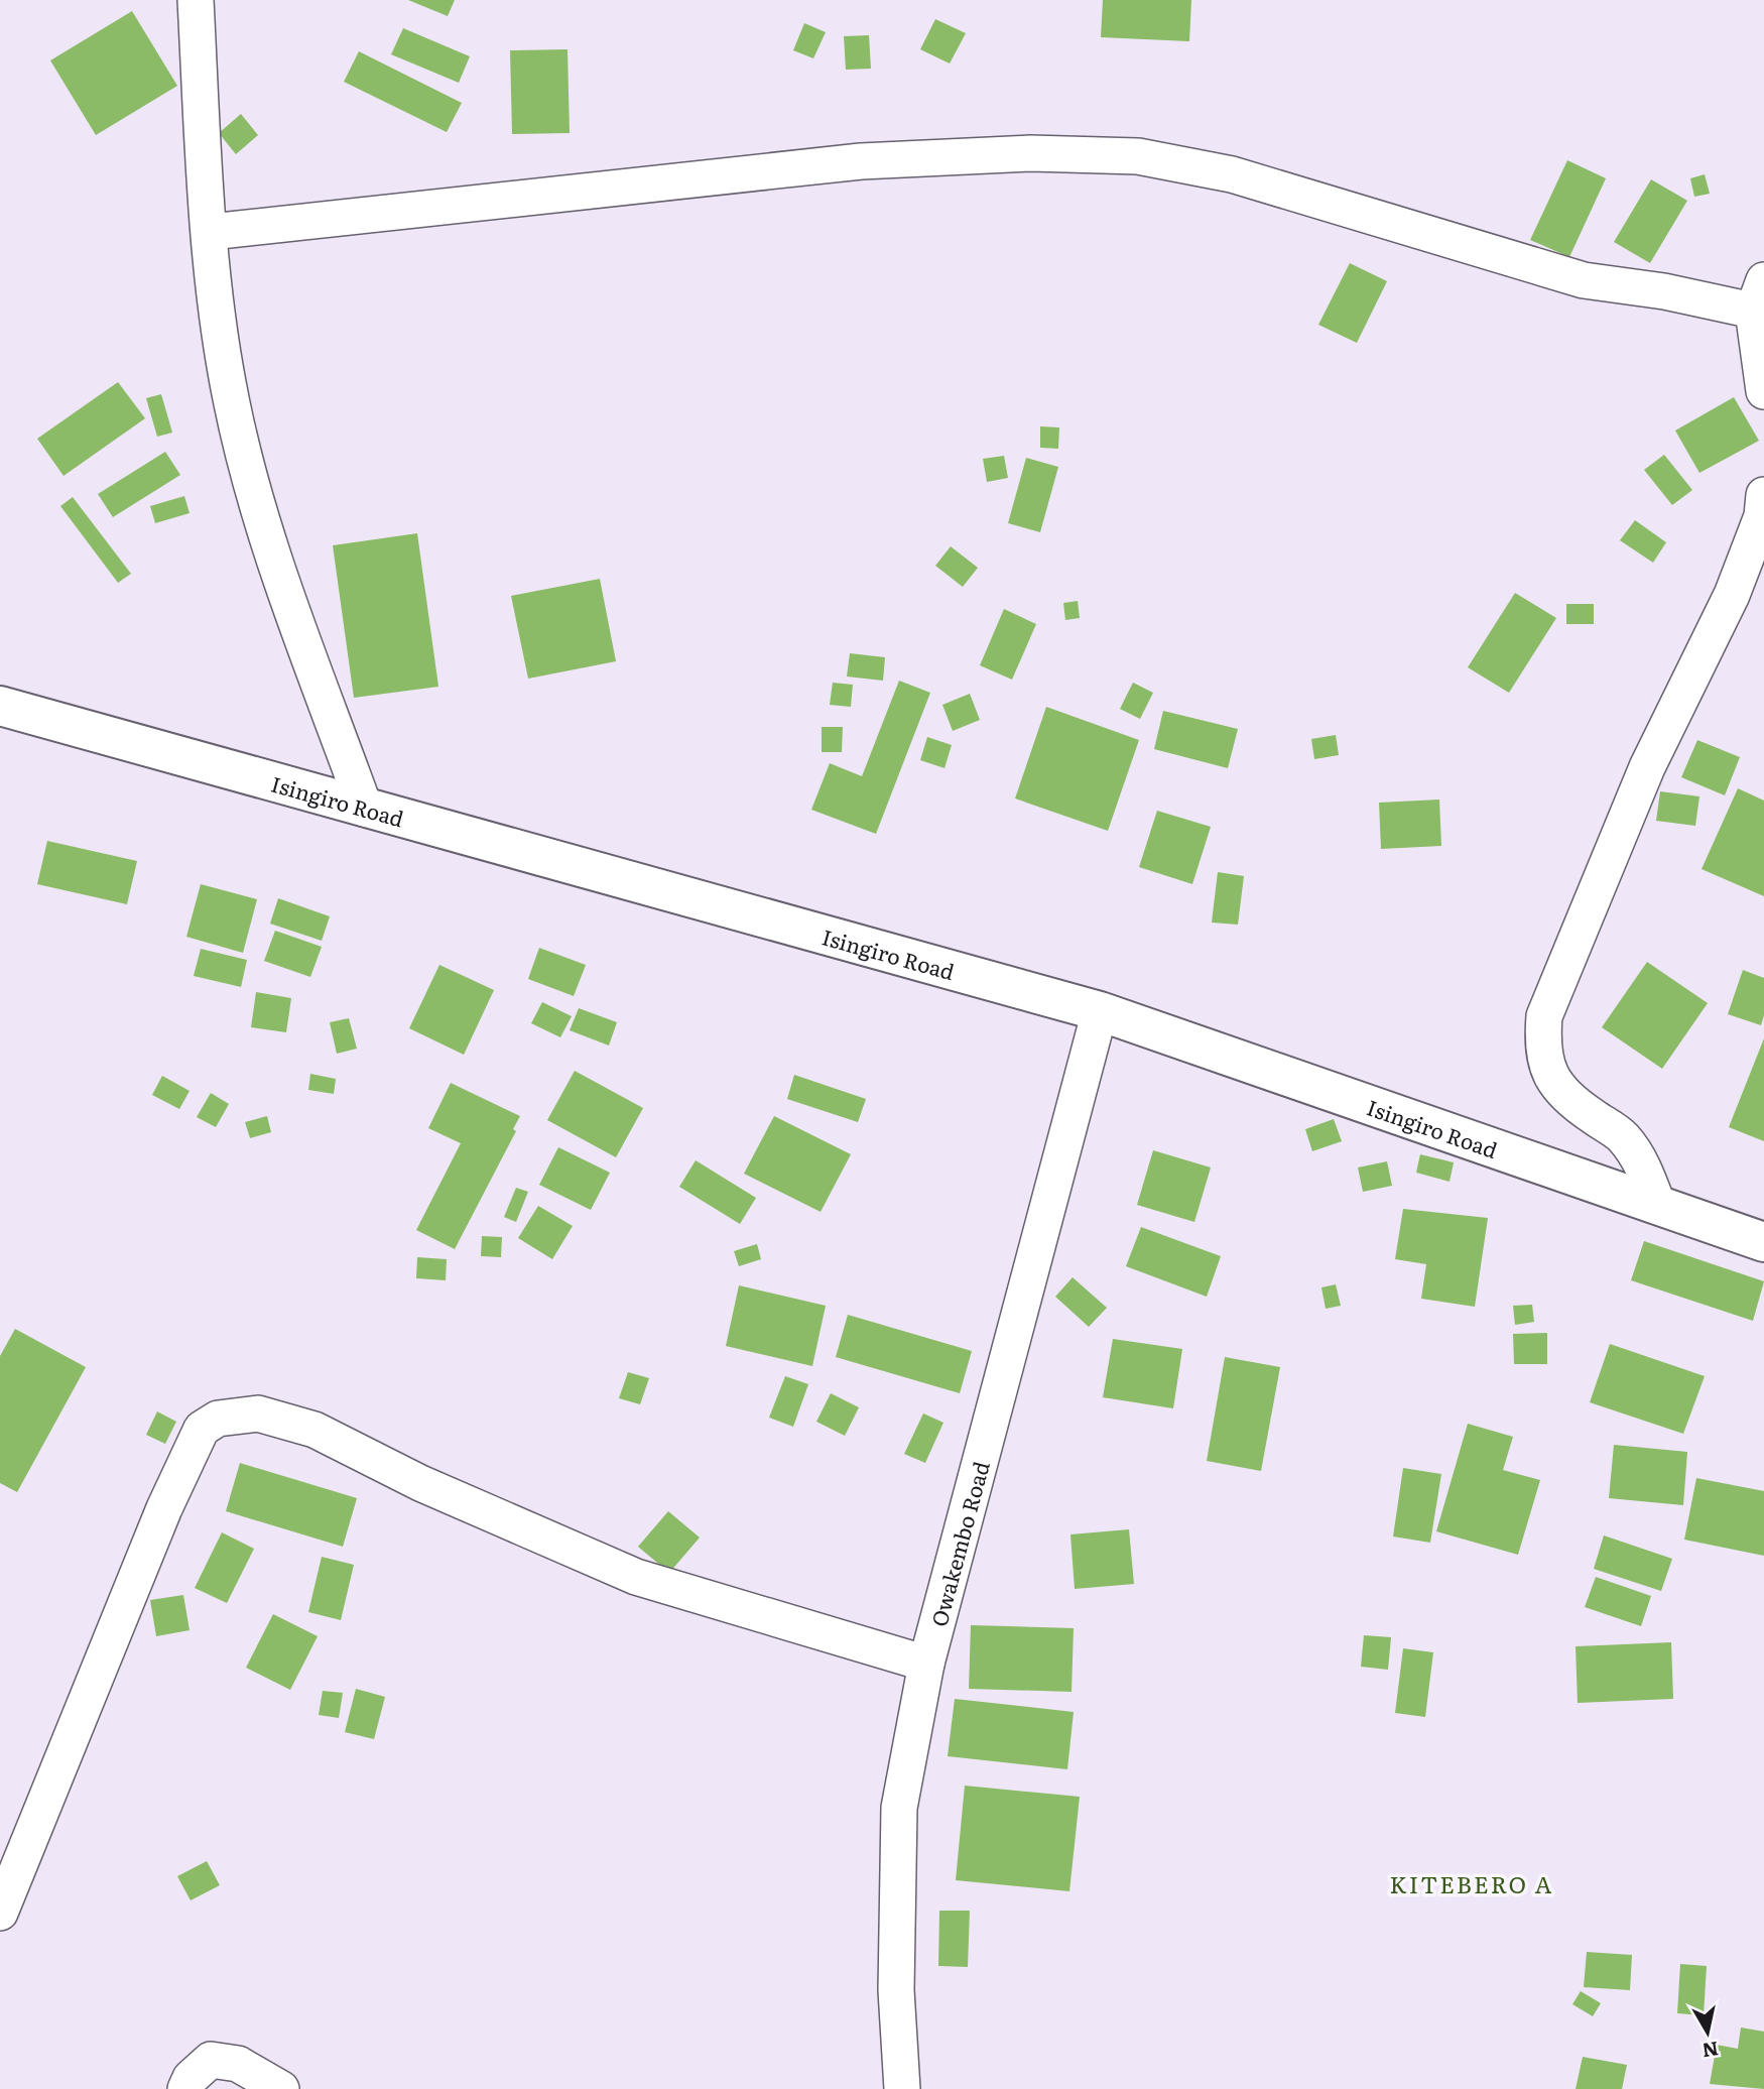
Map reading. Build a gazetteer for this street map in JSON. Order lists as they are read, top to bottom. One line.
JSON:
{"streets":{"main road":["Isingiro Road"],"street":["Owakembo Road"]},"crossings":[["Isingiro Road","Owakembo Road"]],"districts":["KITEBERO A"],"north":"bottom"}
